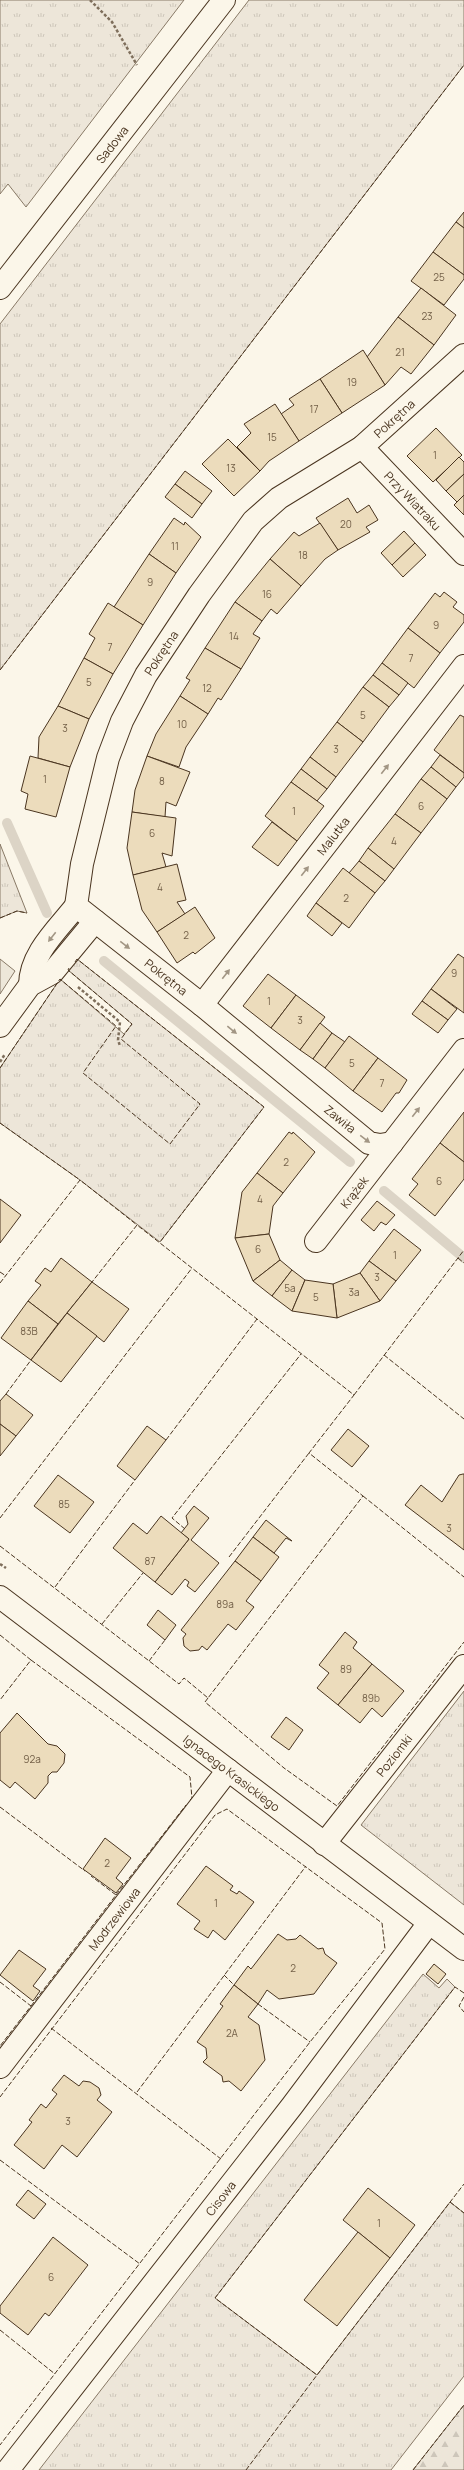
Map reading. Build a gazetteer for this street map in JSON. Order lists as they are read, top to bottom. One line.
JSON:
{"streets":{"street":["Sadowa","Pokrętna","Przy Wiatraku","Malutka","Zawiła","Krążek","Poziomki","Ignacego Krasickiego","Modrzewiowa","Cisowa"]},"crossings":[["Pokrętna","Przy Wiatraku"],["Pokrętna","Malutka"],["Pokrętna","Zawiła"],["Malutka","Zawiła"],["Zawiła","Krążek"],["Poziomki","Ignacego Krasickiego"],["Ignacego Krasickiego","Modrzewiowa"],["Ignacego Krasickiego","Cisowa"]],"one_way":["Malutka","Zawiła"],"house_numbers":["25","23","21","19","17","15","1","13","20","11","18","9","16","9","14","7","7","5","12","5","10","3","3","1","8","6","1","6","4","4","2","2","9","1","3","5","7","2","6","4","6","1","3","5a","3a","5","83B","85","3","87","89a","89","89b","92a","2","1","2","2A","3","1","6"]}
